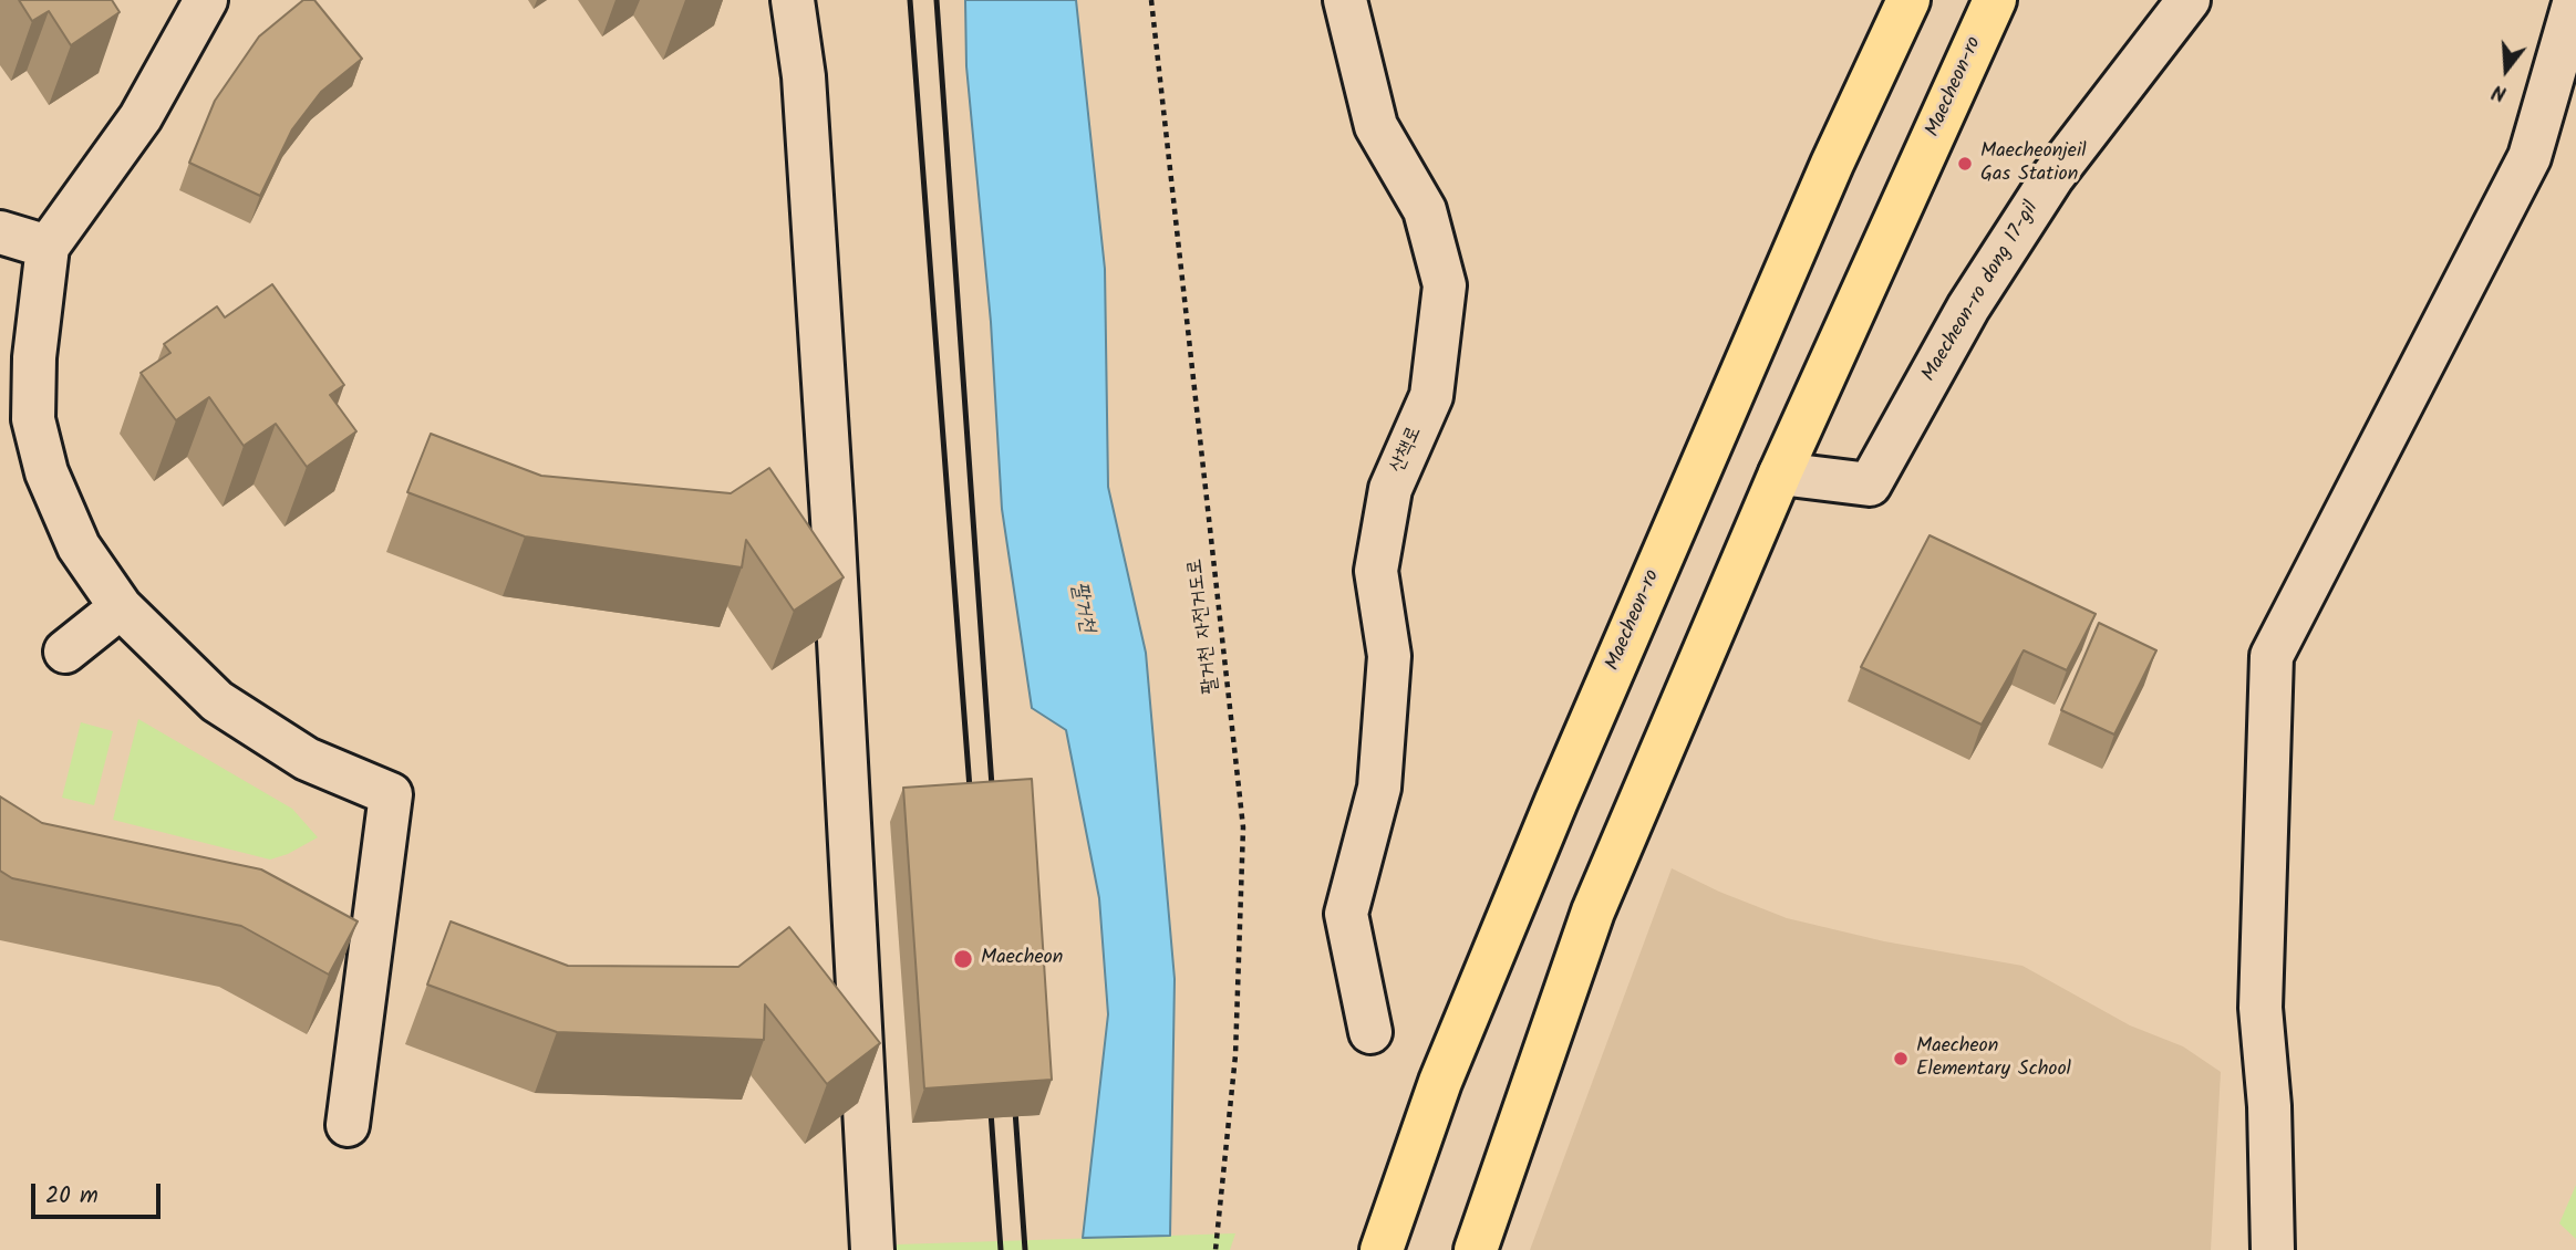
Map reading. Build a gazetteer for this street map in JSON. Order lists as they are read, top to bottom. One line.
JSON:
{"streets":{"main road":["Maecheon-ro"],"street":["Maecheon-ro dong 17-gil","산책로"],"path":["팔거천 자전거도로"]},"crossings":[["Maecheon-ro","Maecheon-ro dong 17-gil"]],"water":["팔거천"],"places":["Maecheonjeil Gas Station","Maecheon","Maecheon Elementary School"],"scale_bar":"20 m","north":"bottom"}
